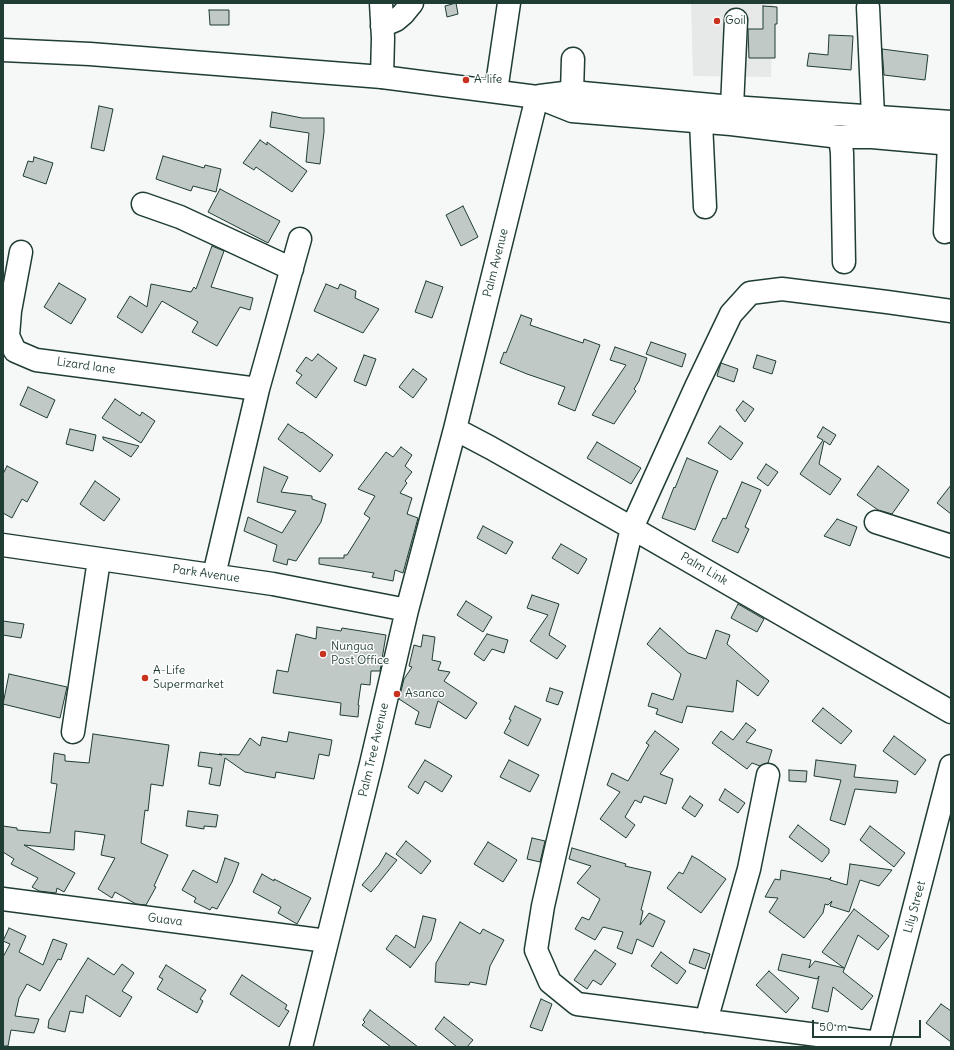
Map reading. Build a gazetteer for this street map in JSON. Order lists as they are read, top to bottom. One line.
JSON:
{"streets":{"street":["Palm Avenue","Lizard lane","Palm Link","Park Avenue","Palm Tree Avenue","Lily Street","Guava"]},"crossings":[["Palm Avenue","Palm Link"],["Palm Avenue","Palm Tree Avenue"],["Palm Link","Palm Tree Avenue"],["Park Avenue","Palm Tree Avenue"],["Palm Tree Avenue","Guava"]],"places":["Goil","A-life","Nungua Post Office","A-Life Supermarket","Asanco"],"scale_bar":"50 m"}
